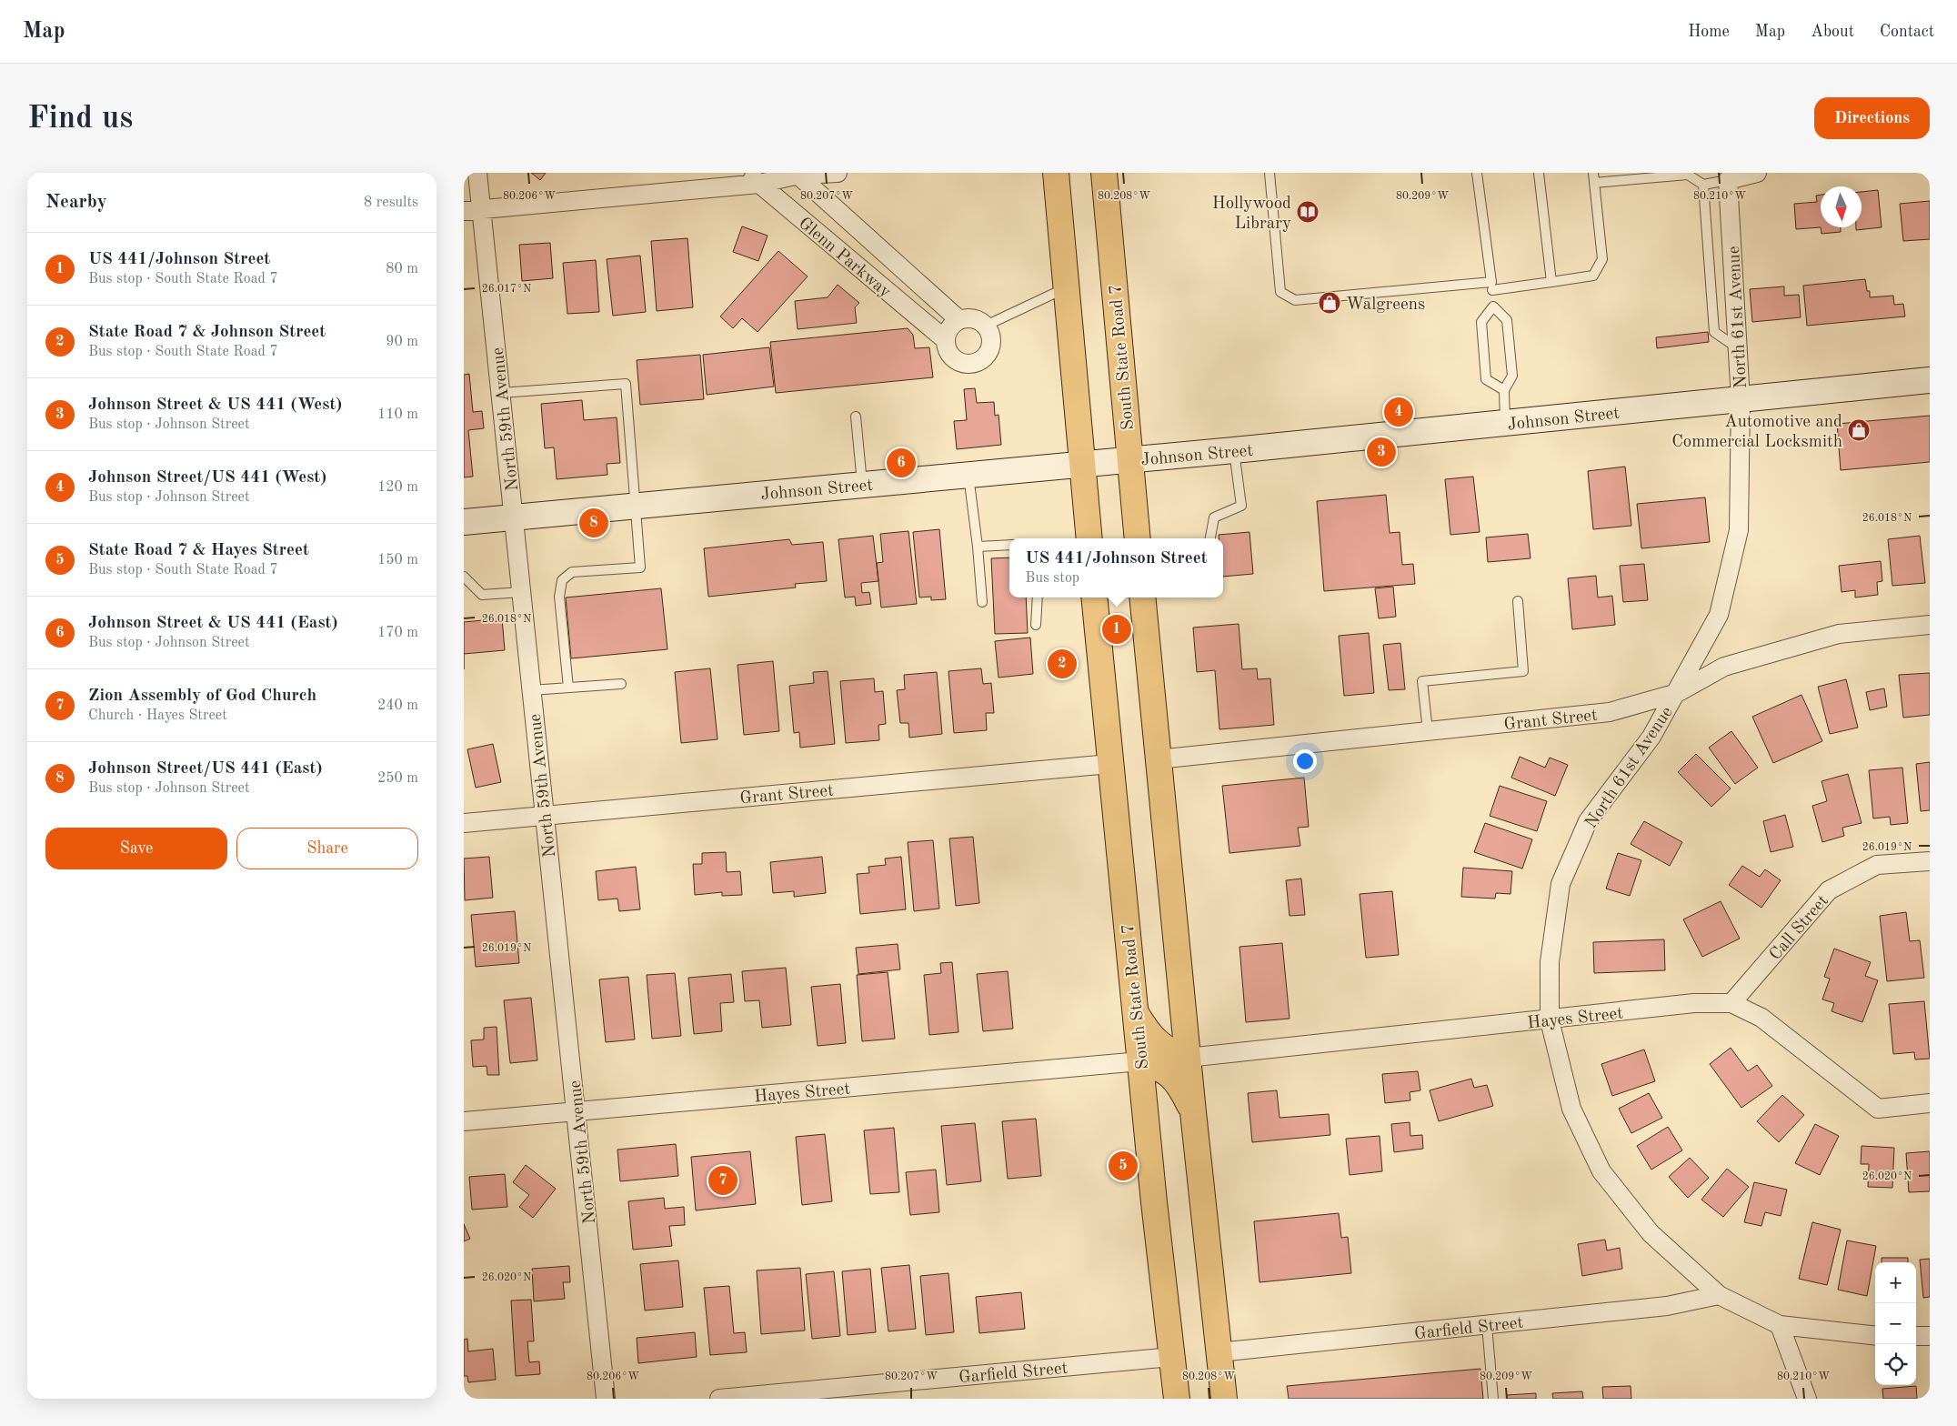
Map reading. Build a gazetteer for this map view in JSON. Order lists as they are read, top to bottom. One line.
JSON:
{"streets":{"main road":["South State Road 7"],"street":["Glenn Parkway","North 61st Avenue","Johnson Street","North 59th Avenue","Grant Street","Call Street","Hayes Street","Garfield Street"]},"crossings":[["North 61st Avenue","Johnson Street"],["North 61st Avenue","Grant Street"],["North 61st Avenue","Hayes Street"],["North 61st Avenue","Garfield Street"],["South State Road 7","Johnson Street"],["South State Road 7","Grant Street"],["South State Road 7","Hayes Street"],["South State Road 7","Garfield Street"],["Johnson Street","North 59th Avenue"],["North 59th Avenue","Grant Street"],["North 59th Avenue","Hayes Street"],["Call Street","Hayes Street"]],"places":{"library":["Hollywood Library"],"shop":["Walgreens","Automotive and Commercial Locksmith"]},"north":"bottom","page":{"header":"Map","nav":["Home","Map","About","Contact"],"buttons":["Directions",["Save","Share"]],"title":"Find us","heading":["Nearby","8 results"],"list":[{"mark":"1","name":"US 441/Johnson Street","note":"Bus stop · South State Road 7","value":"80 m"},{"mark":"2","name":"State Road 7 & Johnson Street","note":"Bus stop · South State Road 7","value":"90 m"},{"mark":"3","name":"Johnson Street & US 441 (West)","note":"Bus stop · Johnson Street","value":"110 m"},{"mark":"4","name":"Johnson Street/US 441 (West)","note":"Bus stop · Johnson Street","value":"120 m"},{"mark":"5","name":"State Road 7 & Hayes Street","note":"Bus stop · South State Road 7","value":"150 m"},{"mark":"6","name":"Johnson Street & US 441 (East)","note":"Bus stop · Johnson Street","value":"170 m"},{"mark":"7","name":"Zion Assembly of God Church","note":"Church · Hayes Street","value":"240 m"},{"mark":"8","name":"Johnson Street/US 441 (East)","note":"Bus stop · Johnson Street","value":"250 m"}],"pins":["4","3","6","8","1","2","5","7"],"popup":["US 441/Johnson Street","Bus stop"],"map_buttons":["+","−"]},"coordinates":["80.206°W","80.207°W","80.208°W","80.209°W","80.210°W","26.017°N","26.018°N","26.019°N","26.020°N"]}
